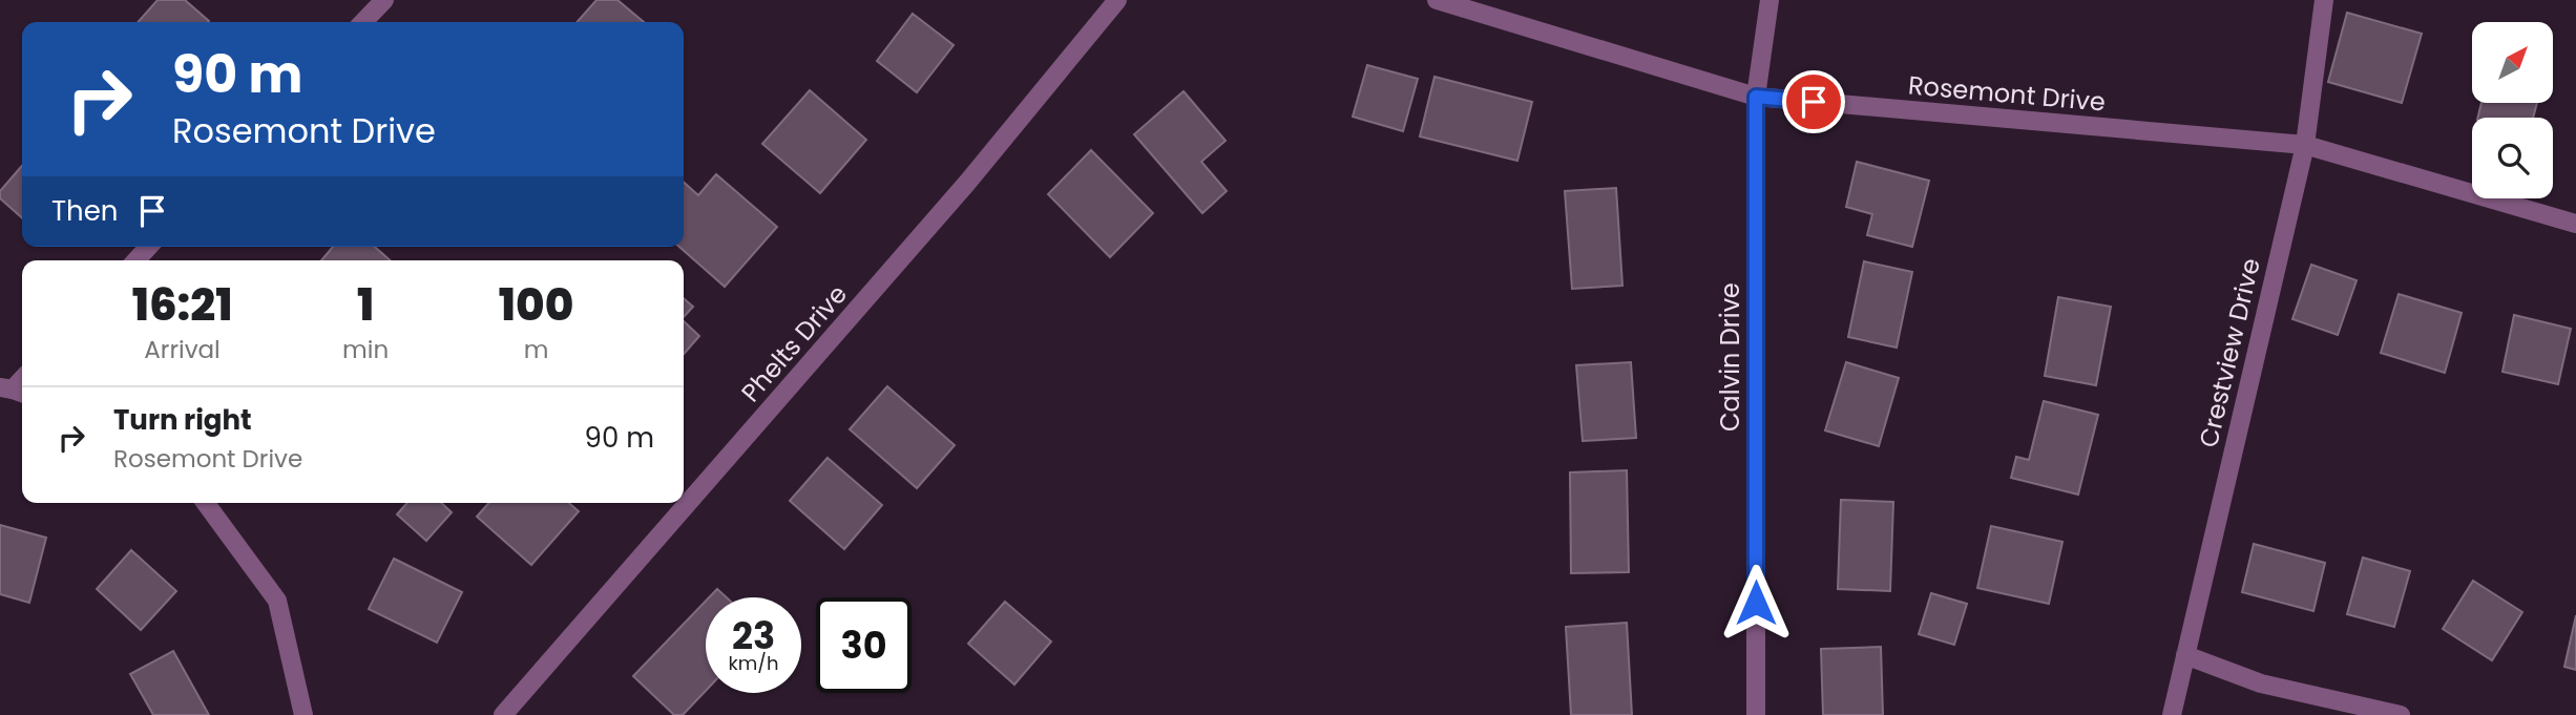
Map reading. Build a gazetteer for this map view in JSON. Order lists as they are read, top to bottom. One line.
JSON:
{"streets":{"street":["Rosemont Drive","Phelts Drive","Crestview Drive","Calvin Drive"]},"crossings":[["Rosemont Drive","Crestview Drive"],["Rosemont Drive","Calvin Drive"]],"north":"top right","page":{"turn":["90 m","Rosemont Drive"],"then":"Then","eta":["16:21","Arrival","1","min","100","m"],"list":[{"name":"Turn right","note":"Rosemont Drive","value":"90 m"}],"speed":"23 km/h","limit":"30"}}
